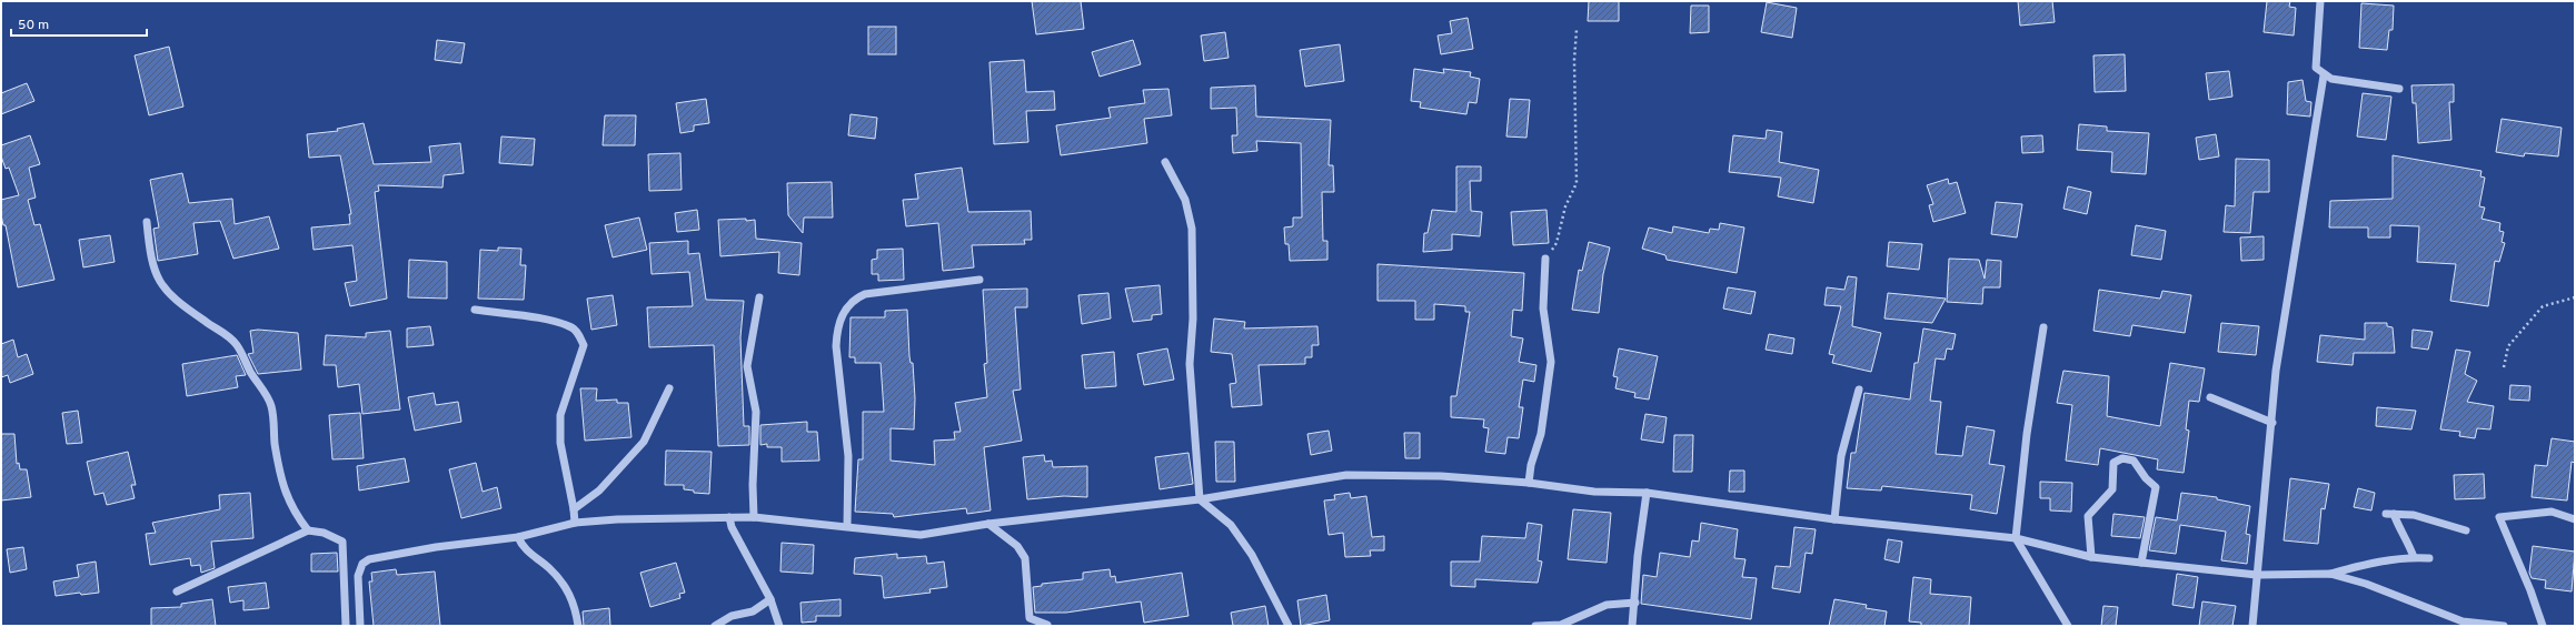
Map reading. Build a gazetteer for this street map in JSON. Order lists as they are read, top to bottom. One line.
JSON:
{"scale_bar":"50 m"}
